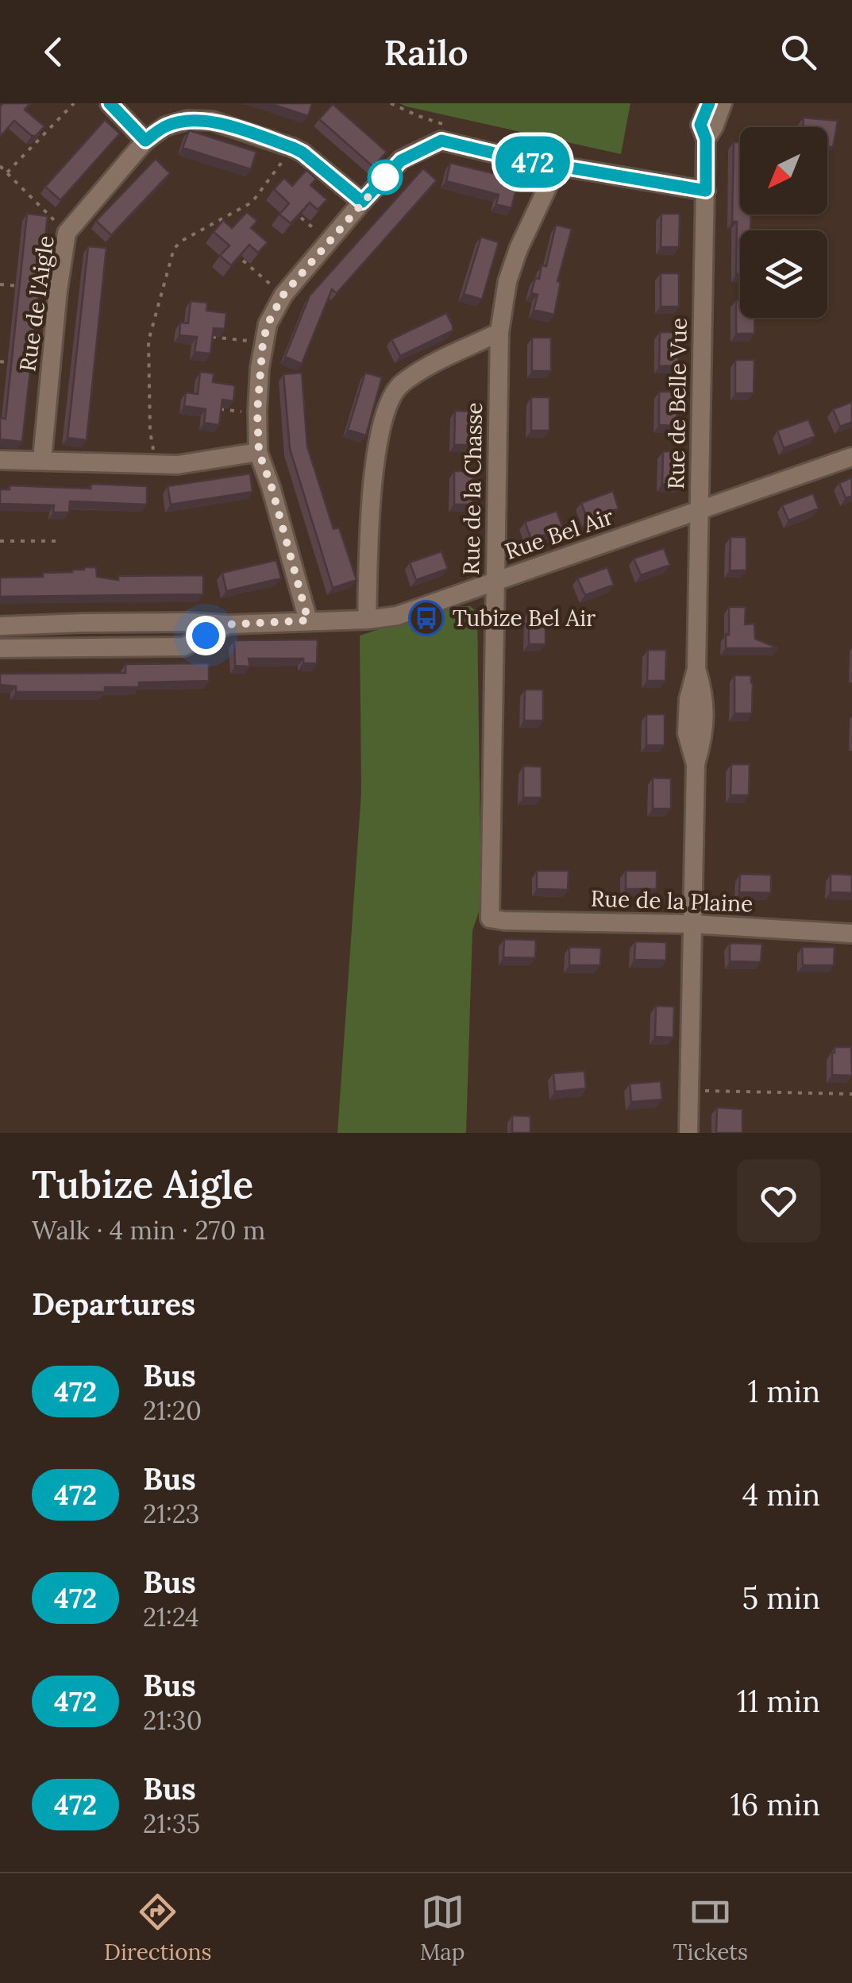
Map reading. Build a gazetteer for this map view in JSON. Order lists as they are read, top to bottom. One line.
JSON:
{"streets":{"street":["Rue de l'Aigle","Rue de Belle Vue","Rue de la Chasse","Rue Bel Air","Rue de la Plaine"]},"crossings":[["Rue de Belle Vue","Rue Bel Air"],["Rue de Belle Vue","Rue de la Plaine"],["Rue de la Chasse","Rue Bel Air"],["Rue de la Chasse","Rue de la Plaine"]],"places":{"bus stop":["Tubize Bel Air"]},"lines":["bus line 472"],"north":"bottom left","page":{"header":"Railo","on_map":"472","heading":[["Tubize Aigle","Walk · 4 min · 270 m"],"Departures"],"list":[{"mark":"472","name":"Bus","note":"21:20","value":"1 min"},{"mark":"472","name":"Bus","note":"21:23","value":"4 min"},{"mark":"472","name":"Bus","note":"21:24","value":"5 min"},{"mark":"472","name":"Bus","note":"21:30","value":"11 min"},{"mark":"472","name":"Bus","note":"21:35","value":"16 min"}],"tabs":["Directions","Map","Tickets"]}}
